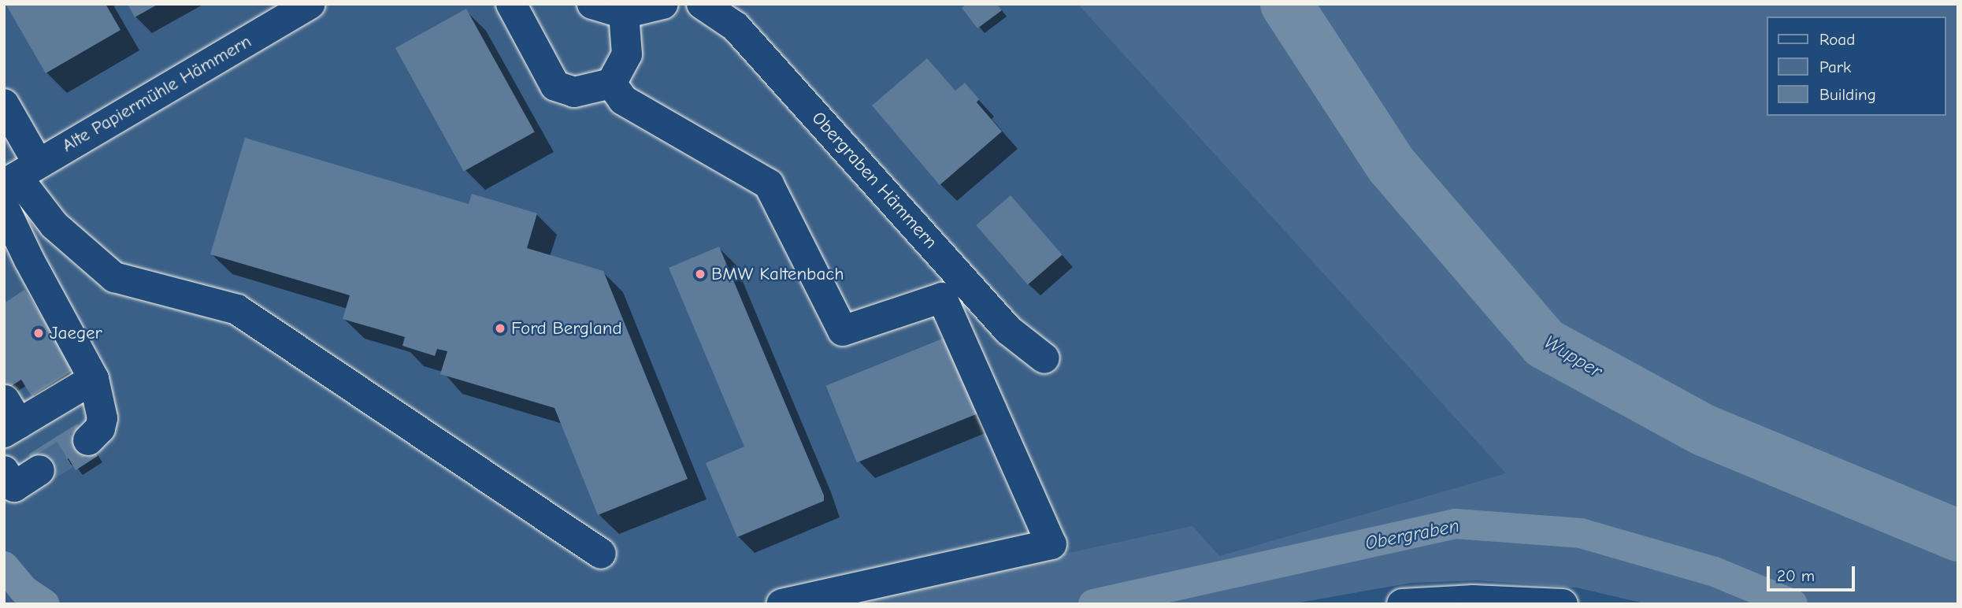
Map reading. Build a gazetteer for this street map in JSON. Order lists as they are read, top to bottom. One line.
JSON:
{"streets":{"main road":["Alte Papiermühle Hämmern","Obergraben Hämmern"]},"water":["Wupper","Obergraben"],"places":["BMW Kaltenbach","Ford Bergland","Jaeger"],"legend":["Road","Park","Building"],"scale_bar":"20 m"}
